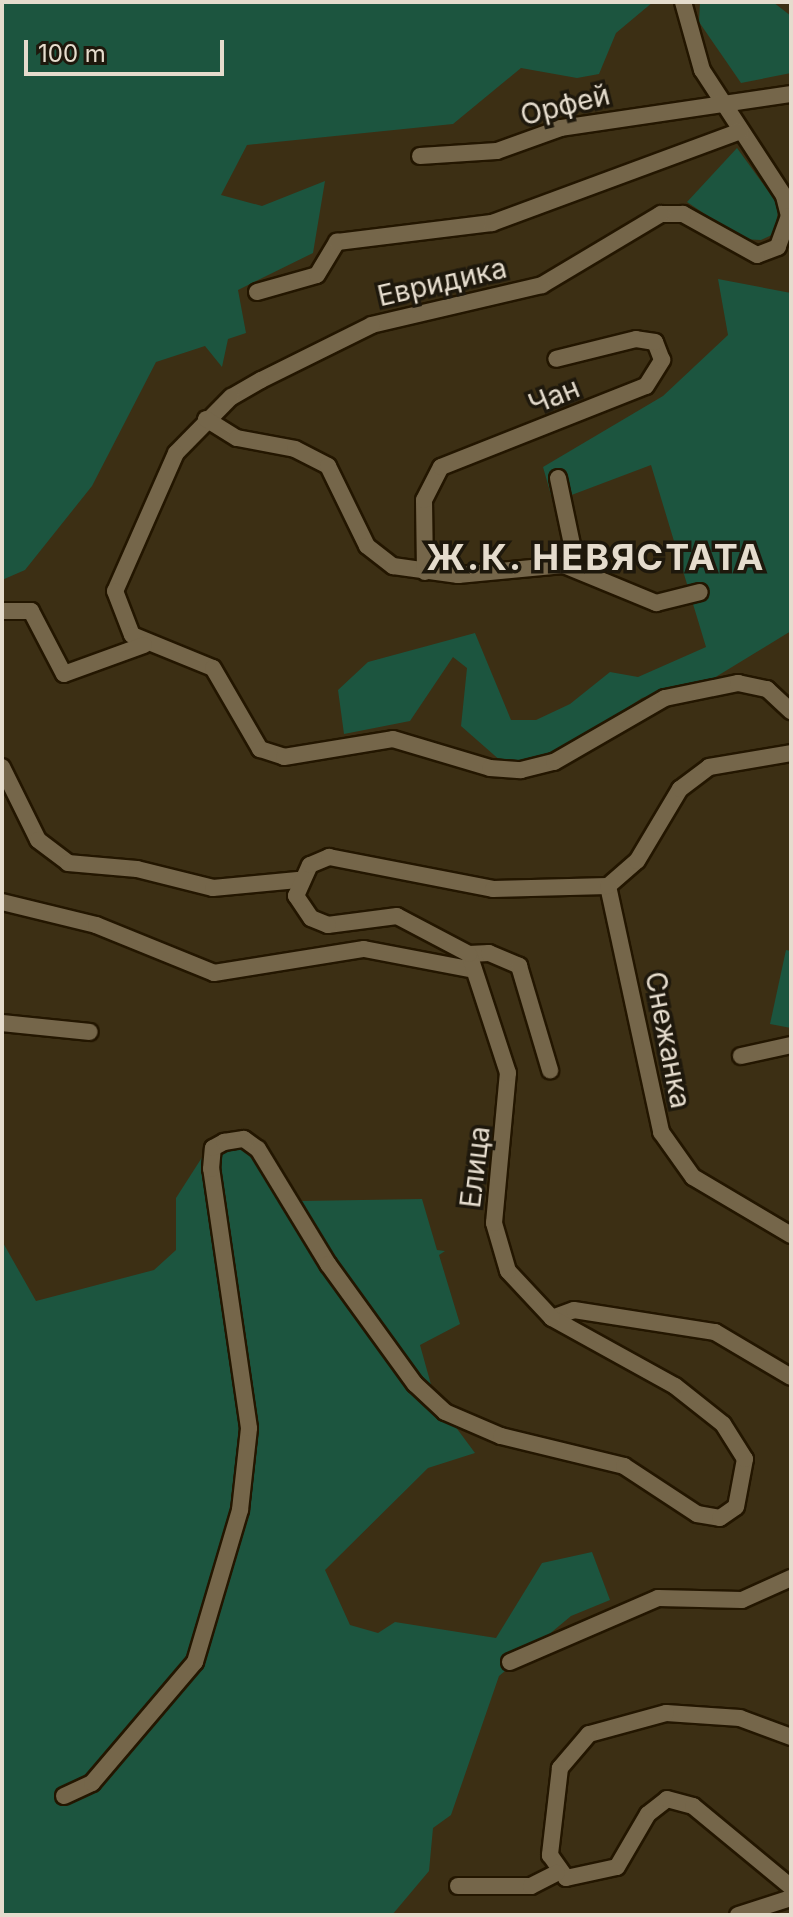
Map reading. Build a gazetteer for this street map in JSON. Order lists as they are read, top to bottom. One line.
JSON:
{"streets":{"street":["Орфей","Евридика","Чан","Снежанка","Елица"]},"crossings":[["Орфей","Евридика"]],"districts":["Ж.К. НЕВЯСТАТА"],"scale_bar":"100 m"}
